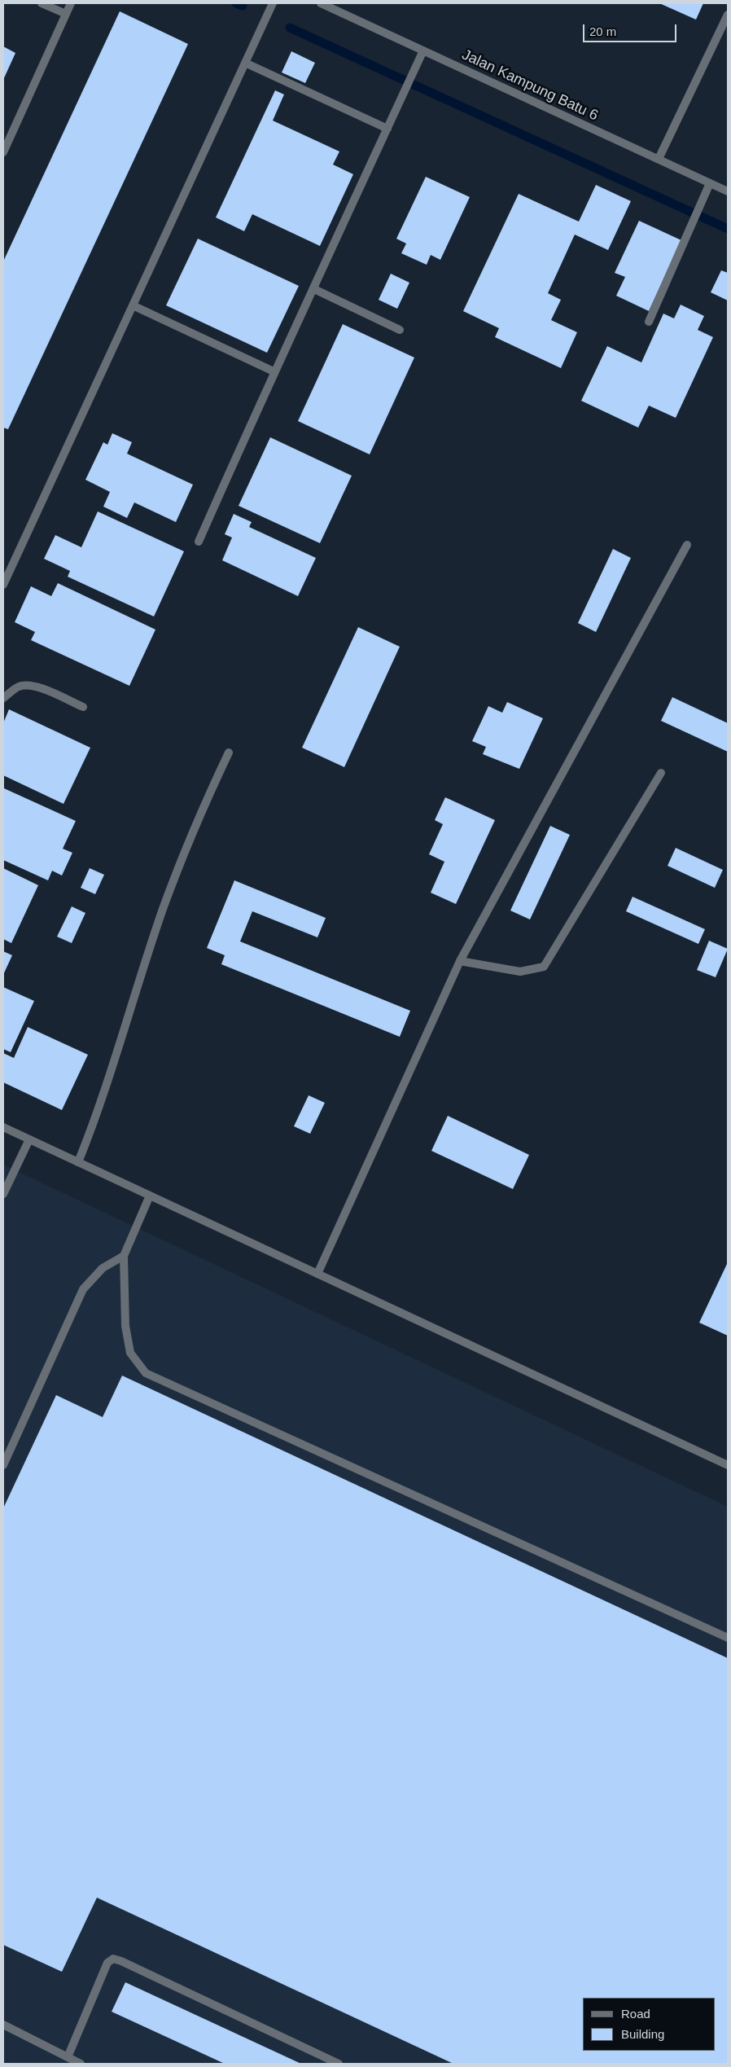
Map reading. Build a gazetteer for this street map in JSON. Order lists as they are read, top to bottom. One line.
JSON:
{"streets":{"street":["Jalan Kampung Batu 6"]},"legend":["Road","Building"],"scale_bar":"20 m"}
